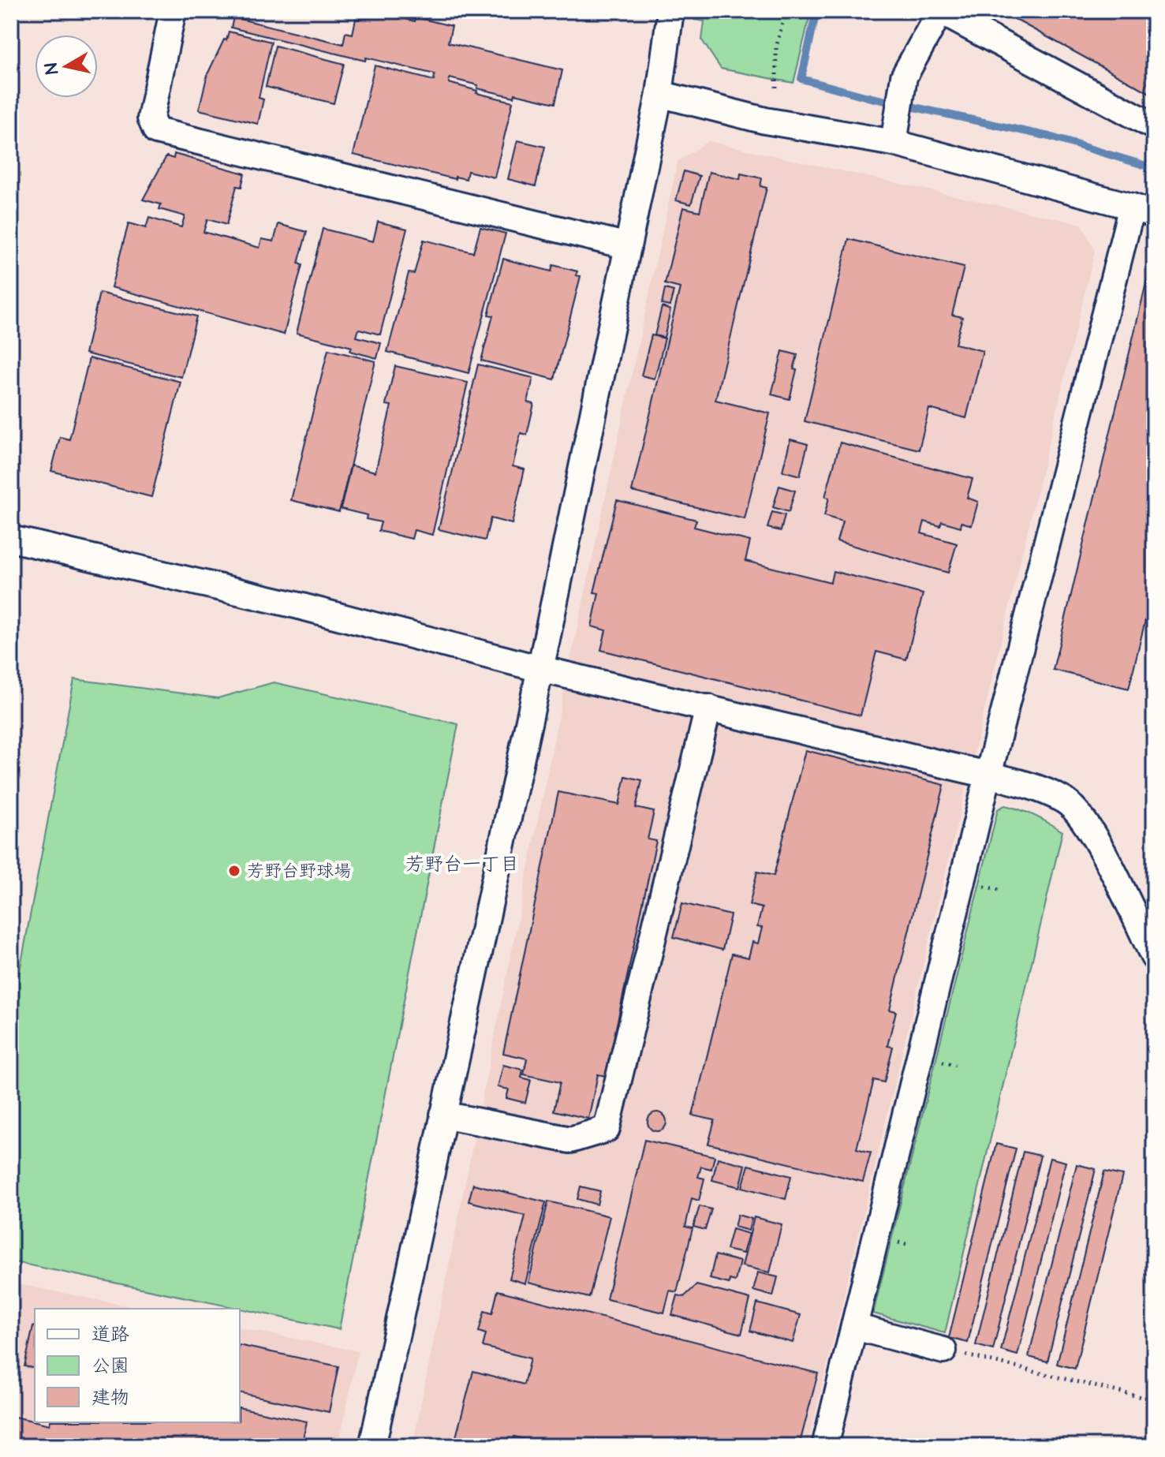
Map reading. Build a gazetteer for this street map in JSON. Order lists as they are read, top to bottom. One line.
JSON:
{"districts":["芳野台一丁目"],"places":["芳野台野球場"],"legend":["道路","公園","建物"],"north":"left"}
